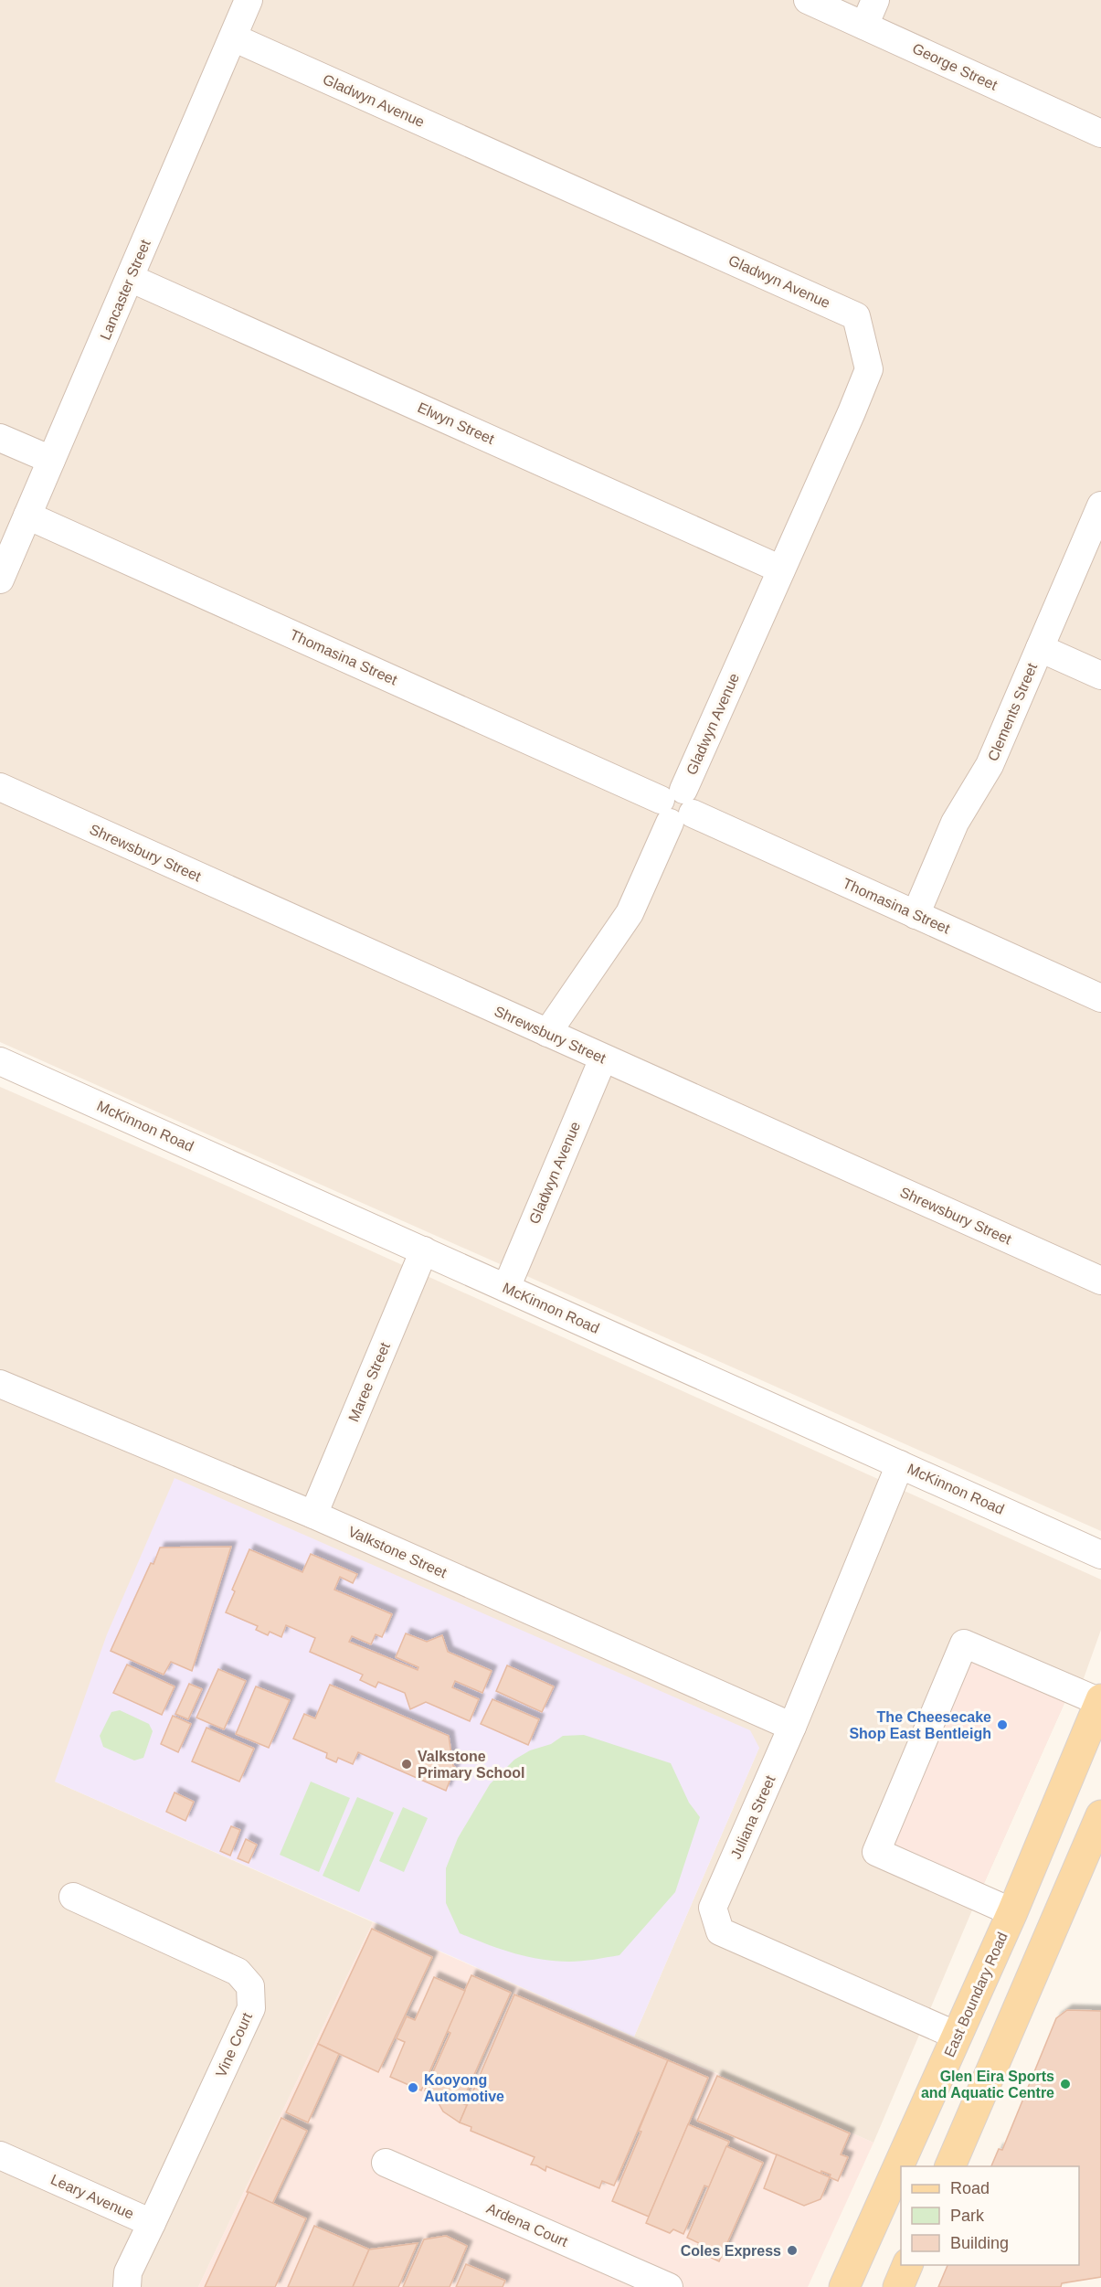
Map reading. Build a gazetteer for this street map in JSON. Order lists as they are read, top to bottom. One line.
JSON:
{"streets":{"main road":["East Boundary Road"],"street":["George Street","Gladwyn Avenue","Lancaster Street","Elwyn Street","Thomasina Street","Clements Street","Shrewsbury Street","McKinnon Road","Maree Street","Valkstone Street","Juliana Street","Vine Court","Leary Avenue","Ardena Court"]},"crossings":[["Gladwyn Avenue","Lancaster Street"],["Gladwyn Avenue","Elwyn Street"],["Gladwyn Avenue","Thomasina Street"],["Gladwyn Avenue","Shrewsbury Street"],["Gladwyn Avenue","McKinnon Road"],["Lancaster Street","Elwyn Street"],["Lancaster Street","Thomasina Street"],["Thomasina Street","Clements Street"],["McKinnon Road","Maree Street"],["McKinnon Road","Juliana Street"],["Maree Street","Valkstone Street"],["Valkstone Street","Juliana Street"],["Juliana Street","East Boundary Road"],["Vine Court","Leary Avenue"]],"places":["The Cheesecake Shop East Bentleigh","Valkstone Primary School","Glen Eira Sports and Aquatic Centre","Kooyong Automotive","Coles Express"],"legend":["Road","Park","Building"]}
